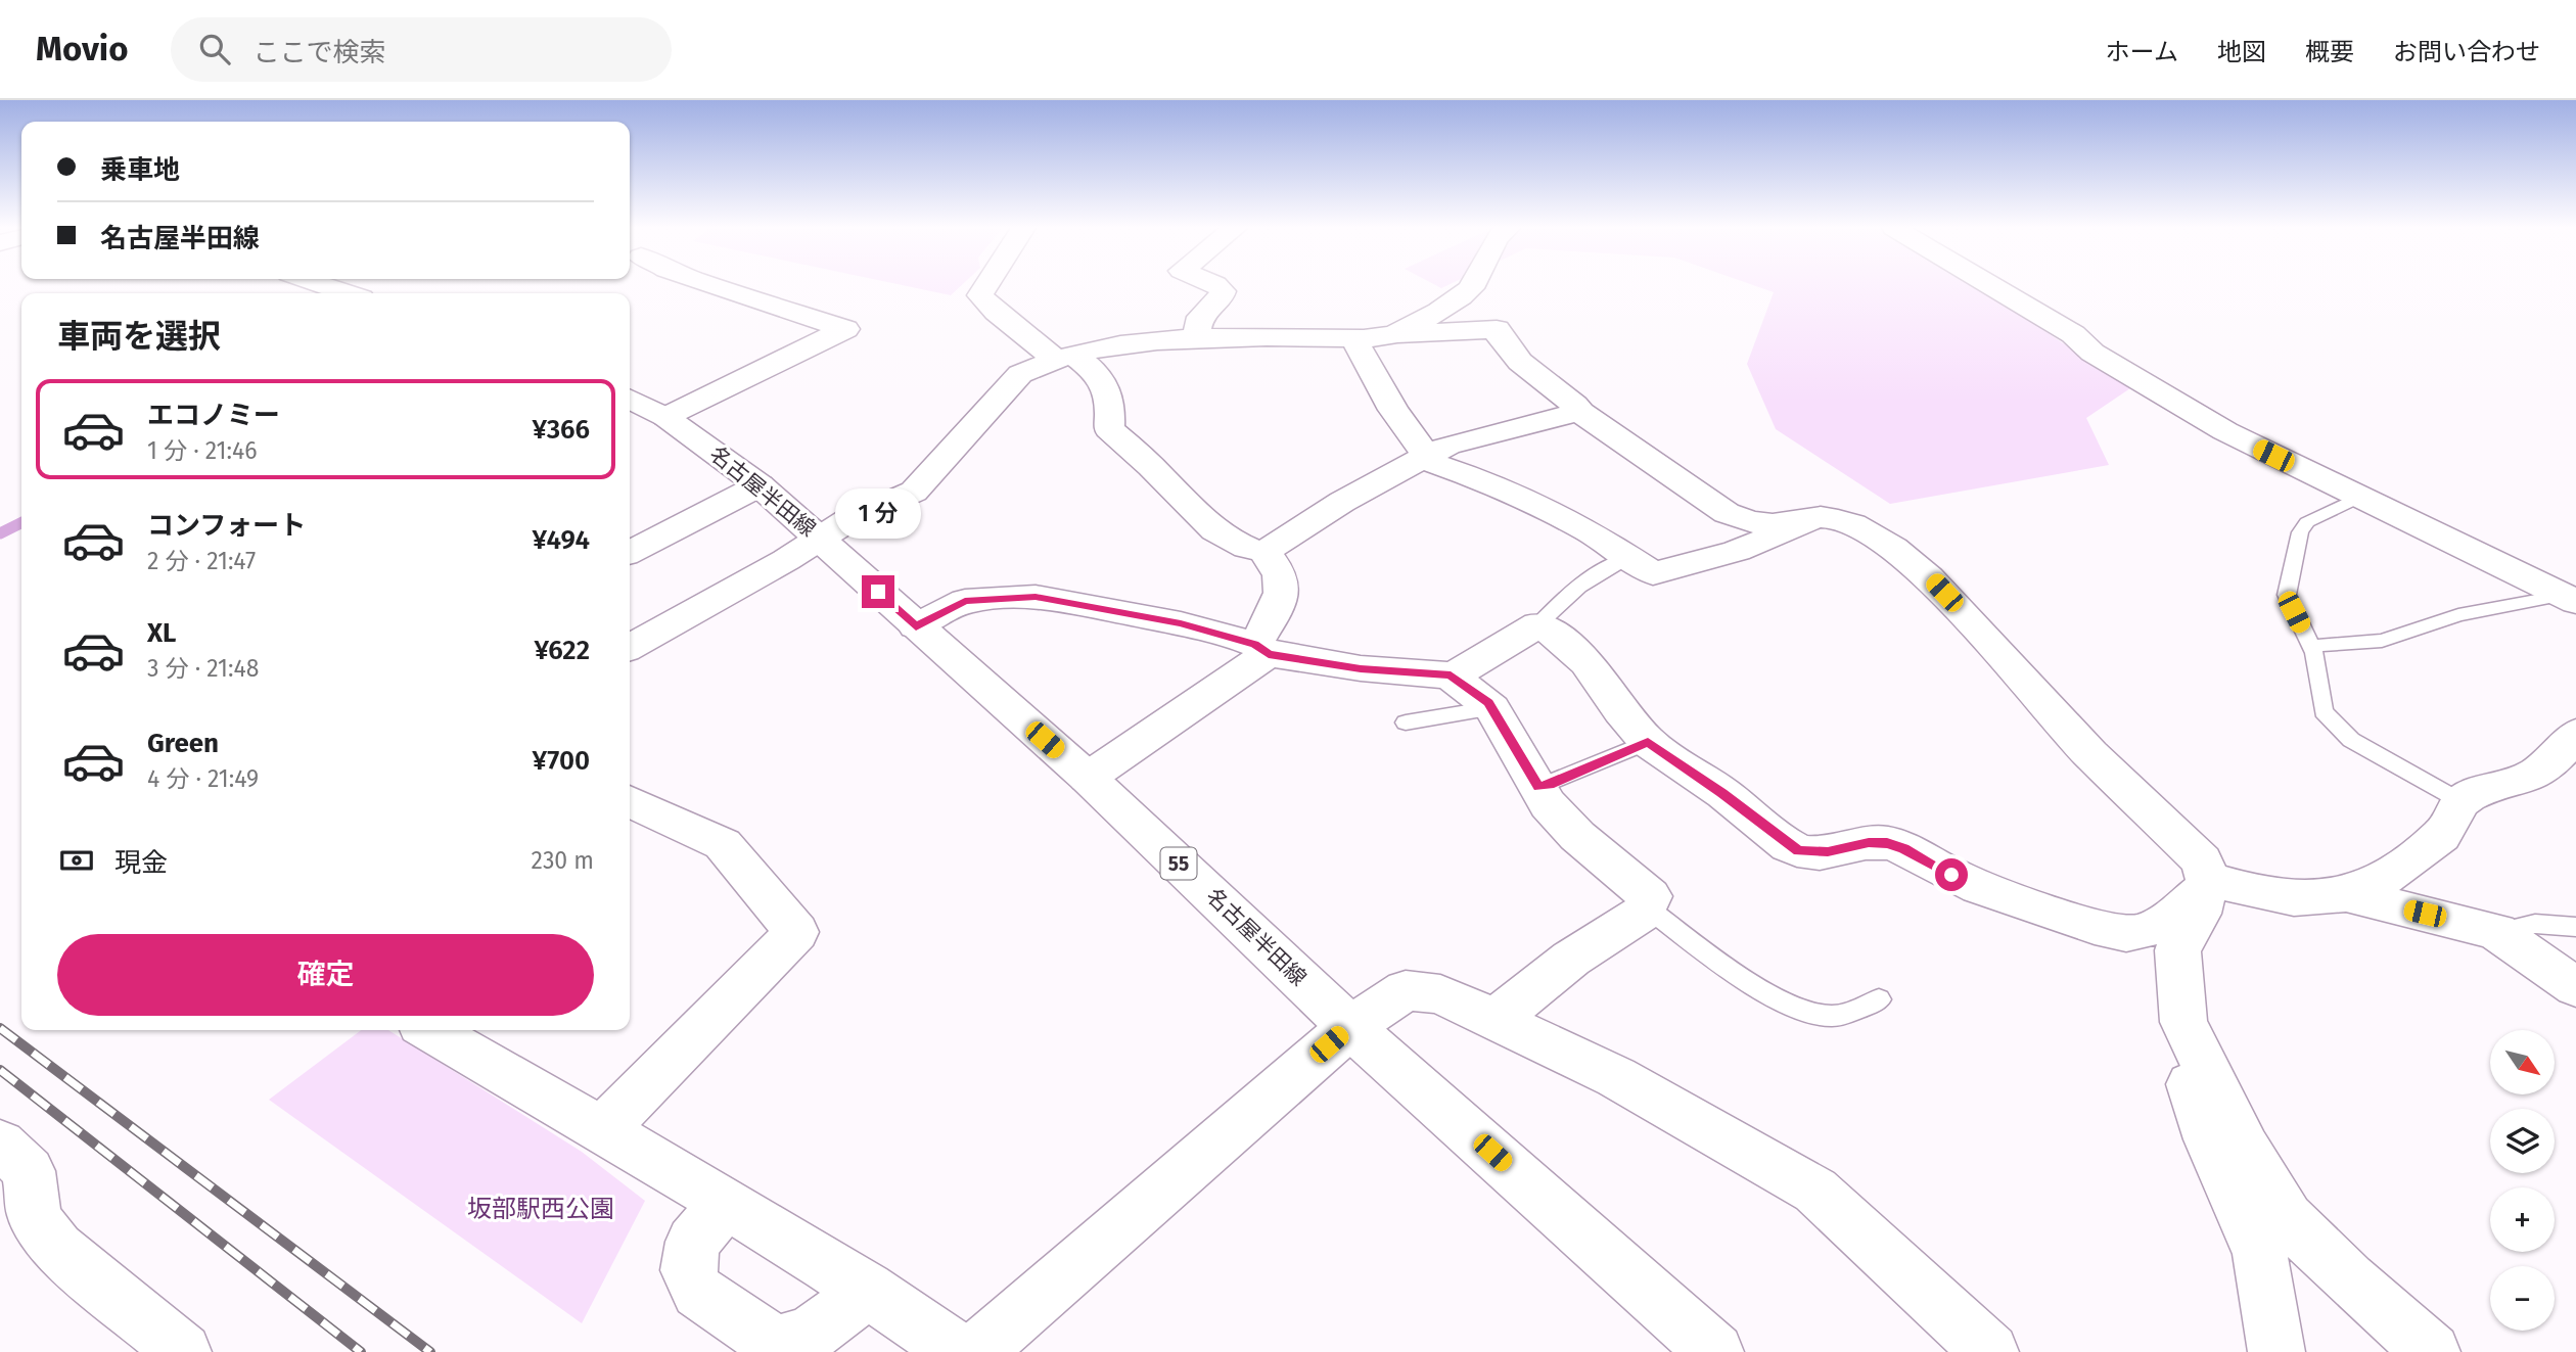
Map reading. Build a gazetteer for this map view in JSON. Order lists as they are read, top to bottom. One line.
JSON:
{"streets":{"street":["名古屋半田線","55"]},"parks":["坂部駅西公園"],"north":"bottom right","page":{"header":"Movio","search":"ここで検索","nav":["ホーム","地図","概要","お問い合わせ"],"banner":["乗車地","名古屋半田線"],"heading":"車両を選択","list":[{"name":"エコノミー","note":"1 分 · 21:46","value":"¥366"},{"name":"コンフォート","note":"2 分 · 21:47","value":"¥494"},{"name":"XL","note":"3 分 · 21:48","value":"¥622"},{"name":"Green","note":"4 分 · 21:49","value":"¥700"}],"bubble":"1 分","pay":["現金","230 m"],"buttons":"確定","map_buttons":["+","−"]}}
